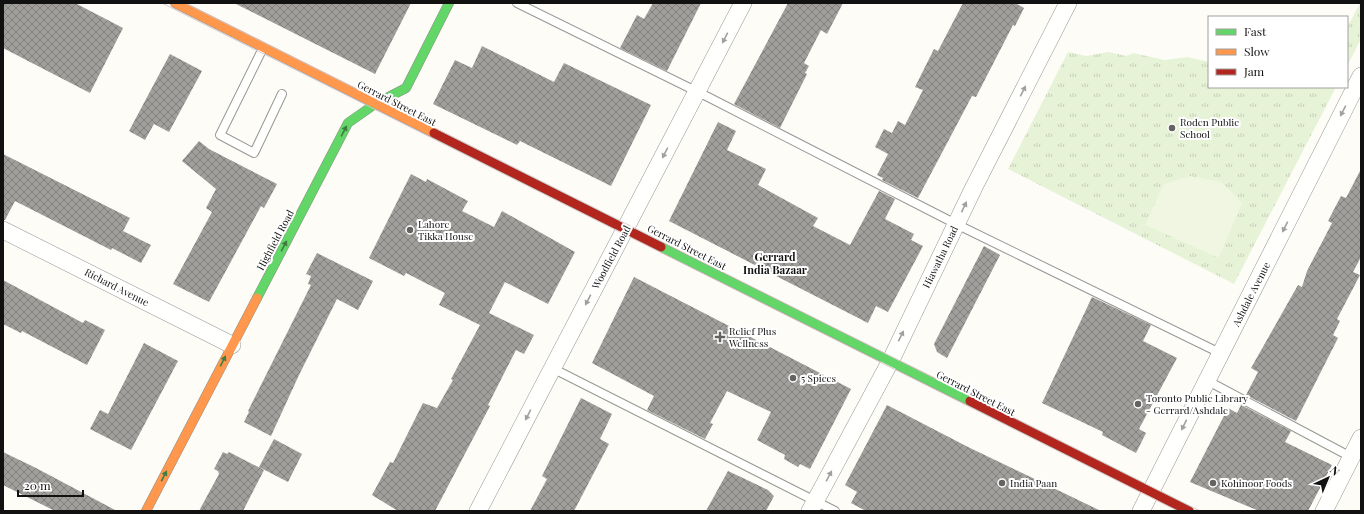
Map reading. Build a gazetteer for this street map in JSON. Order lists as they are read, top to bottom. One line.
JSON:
{"streets":{"main road":["Gerrard Street East","Highfield Road"],"street":["Woodfield Road","Hiawatha Road","Richard Avenue","Ashdale Avenue"]},"crossings":[["Gerrard Street East","Highfield Road"],["Gerrard Street East","Woodfield Road"],["Gerrard Street East","Hiawatha Road"],["Gerrard Street East","Ashdale Avenue"],["Highfield Road","Richard Avenue"]],"one_way":["Highfield Road","Woodfield Road","Hiawatha Road","Ashdale Avenue"],"districts":["Gerrard India Bazaar"],"places":{"other":["Roden Public School","Lahore Tikka House","5 Spices","Toronto Public Library - Gerrard/Ashdale","India Paan","Kohinoor Foods"],"health":["Relief Plus Wellness"]},"legend":["Fast","Slow","Jam"],"scale_bar":"20 m","north":"top right"}
